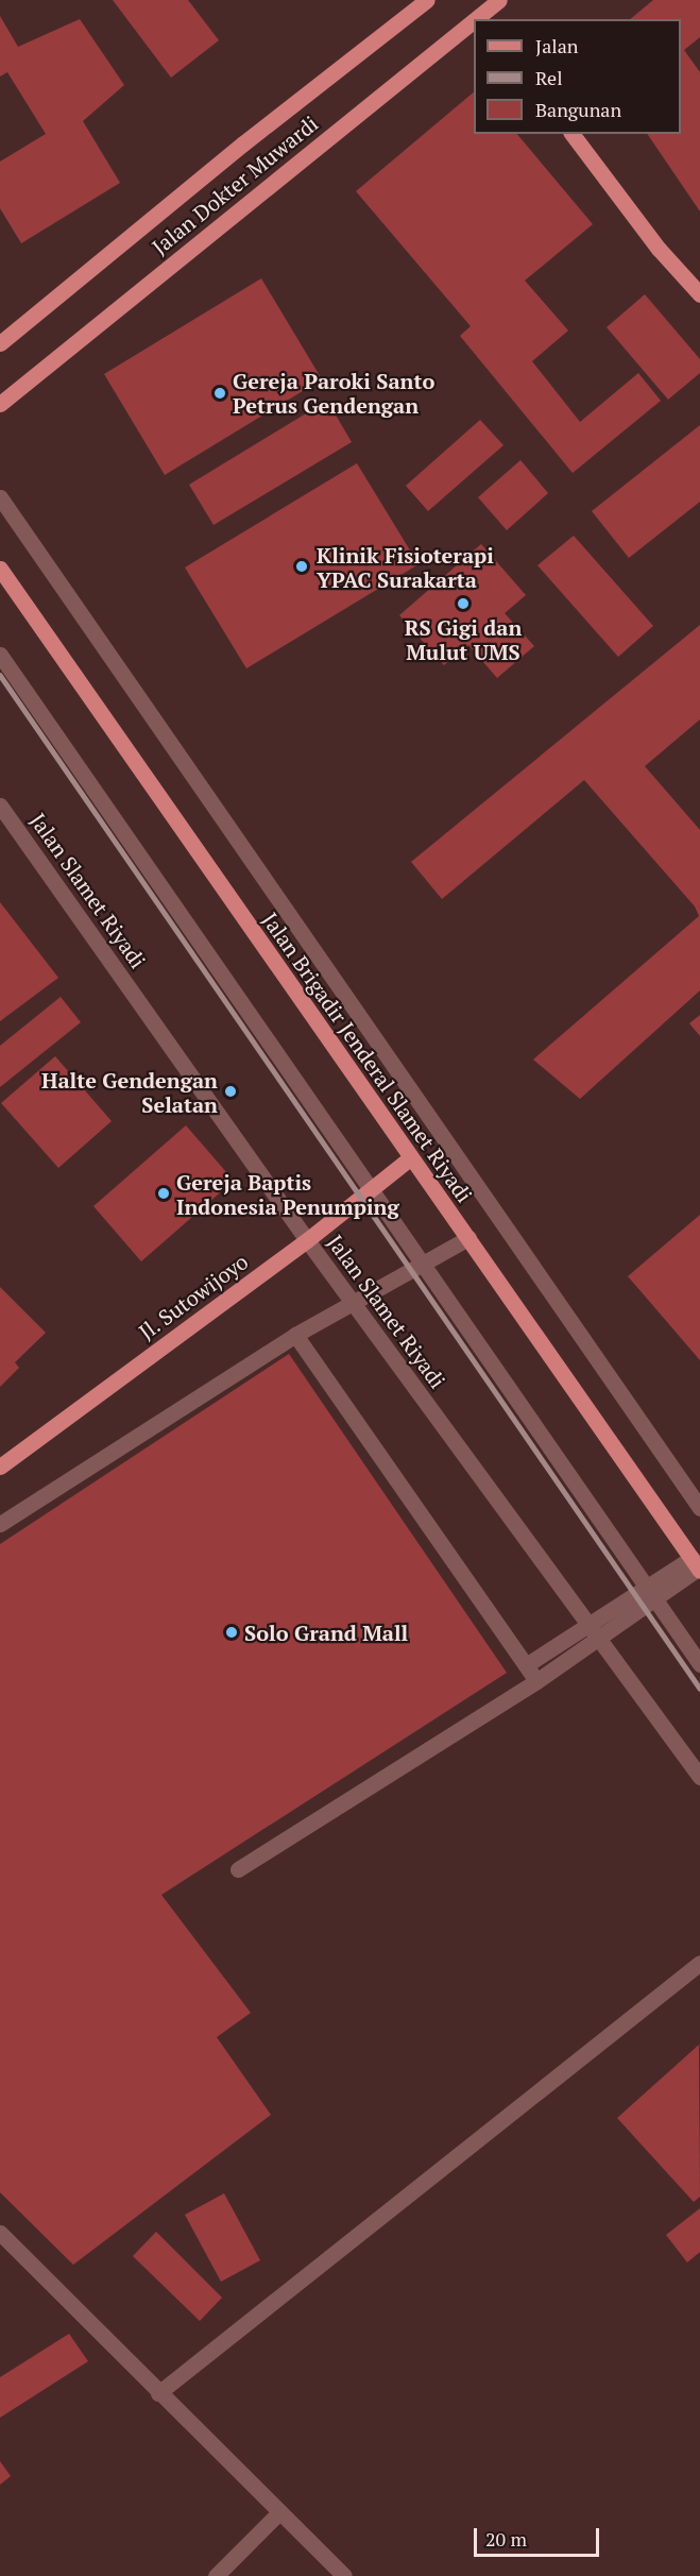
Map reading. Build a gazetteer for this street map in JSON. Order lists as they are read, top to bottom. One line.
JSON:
{"streets":{"main road":["Jalan Dokter Muwardi","Jalan Brigadir Jenderal Slamet Riyadi","Jl. Sutowijoyo"],"street":["Jalan Slamet Riyadi"]},"crossings":[["Jalan Slamet Riyadi","Jl. Sutowijoyo"],["Jalan Brigadir Jenderal Slamet Riyadi","Jl. Sutowijoyo"]],"places":["Gereja Paroki Santo Petrus Gendengan","Klinik Fisioterapi YPAC Surakarta","RS Gigi dan Mulut UMS","Halte Gendengan Selatan","Gereja Baptis Indonesia Penumping","Solo Grand Mall"],"legend":["Jalan","Rel","Bangunan"],"scale_bar":"20 m"}
